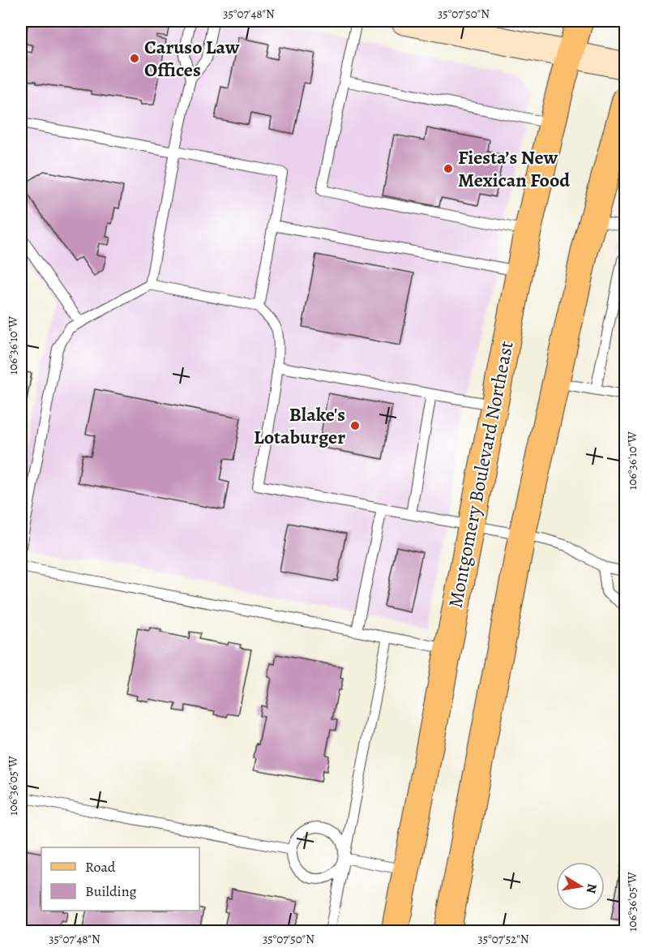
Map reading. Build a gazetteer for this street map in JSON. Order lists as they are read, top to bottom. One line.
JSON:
{"streets":{"main road":["Montgomery Boulevard Northeast"]},"places":["Caruso Law Offices","Fiesta’s New Mexican Food","Blake's Lotaburger"],"legend":["Road","Building"],"north":"right","coordinates":["35°07'48\"N","35°07'50\"N","106°36'10\"W","106°36'05\"W","35°07'52\"N"]}
